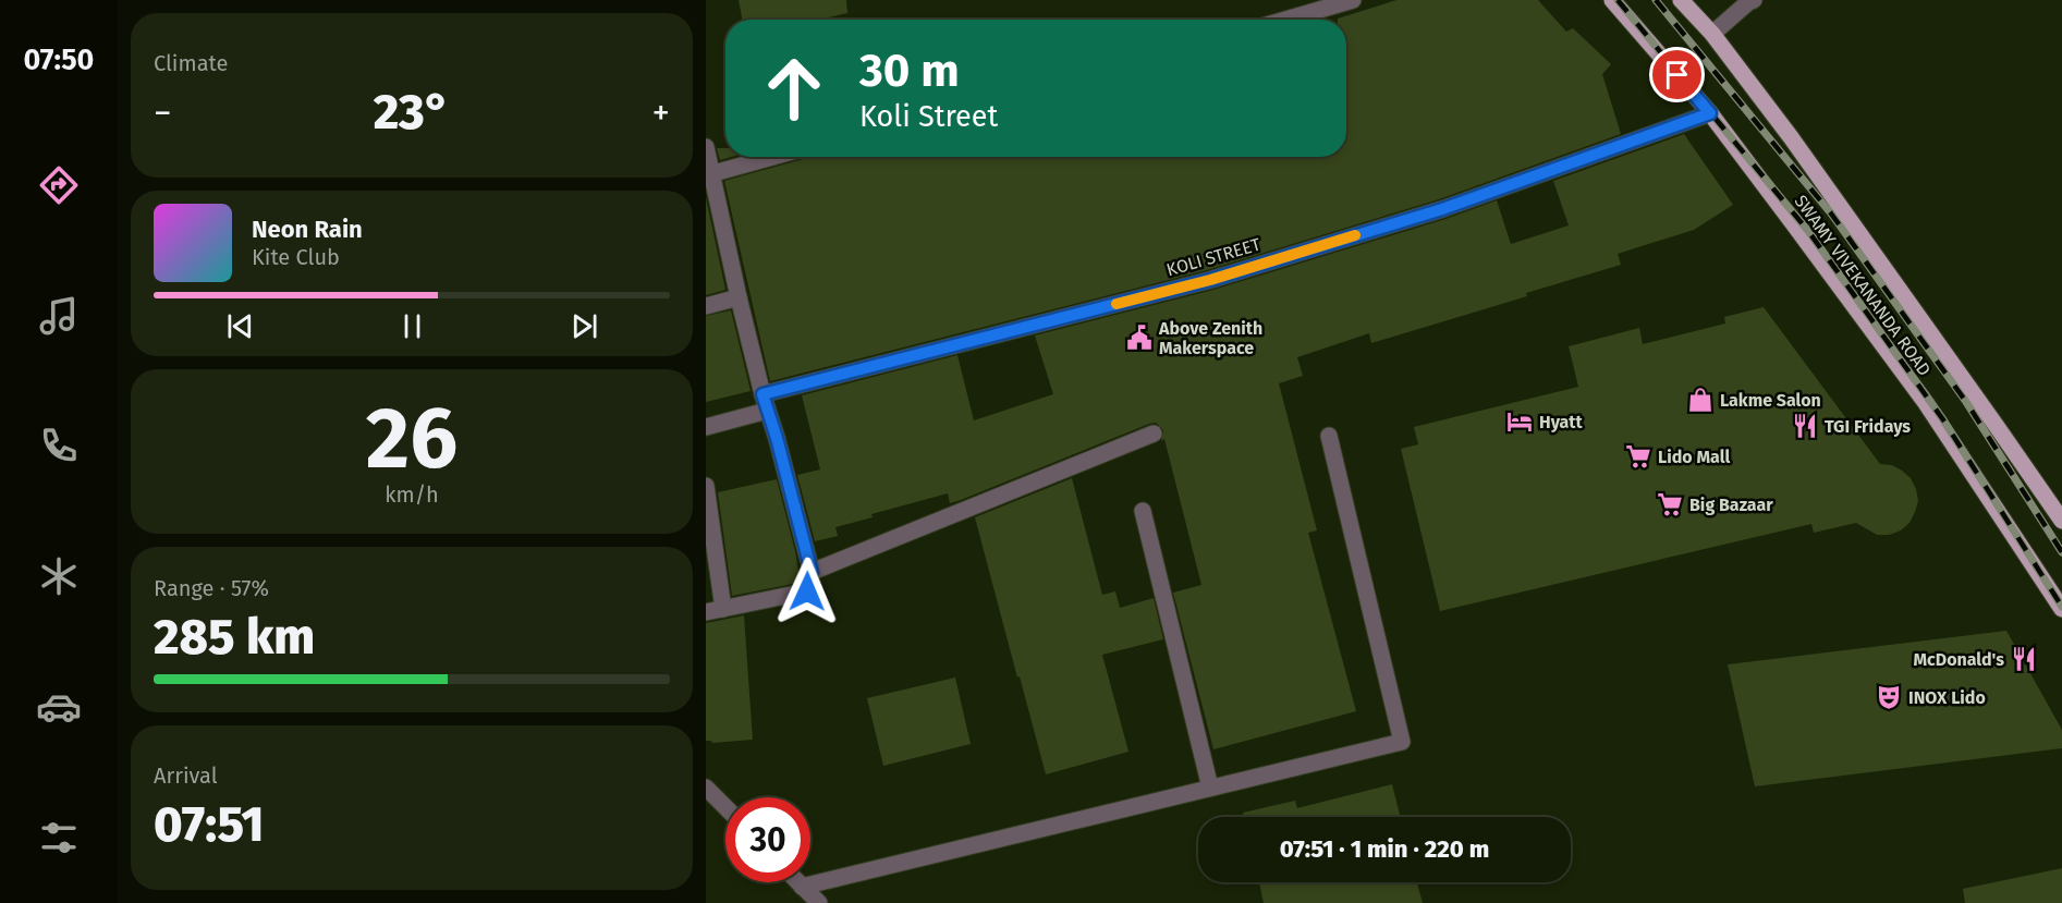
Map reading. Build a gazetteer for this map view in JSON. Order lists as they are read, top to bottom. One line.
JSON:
{"streets":{"main road":["SWAMY VIVEKANANDA ROAD"],"street":["KOLI STREET"]},"crossings":[["KOLI STREET","SWAMY VIVEKANANDA ROAD"]],"places":{"public building":["Above Zenith Makerspace"],"shop":["Lakme Salon"],"hotel":["Hyatt"],"restaurant":["TGI Fridays","McDonald's"],"supermarket":["Lido Mall","Big Bazaar"],"theatre":["INOX Lido"]},"page":{"tabs":"07:50","tile":["Climate",["26","km/h"],["Range · 57%","285 km"],["Arrival","07:51"]],"turn":["30 m","Koli Street"],"heat":["−","23°","+"],"song":["Neon Rain","Kite Club"],"limit":"30","trip":"07:51 · 1 min · 220 m"}}
